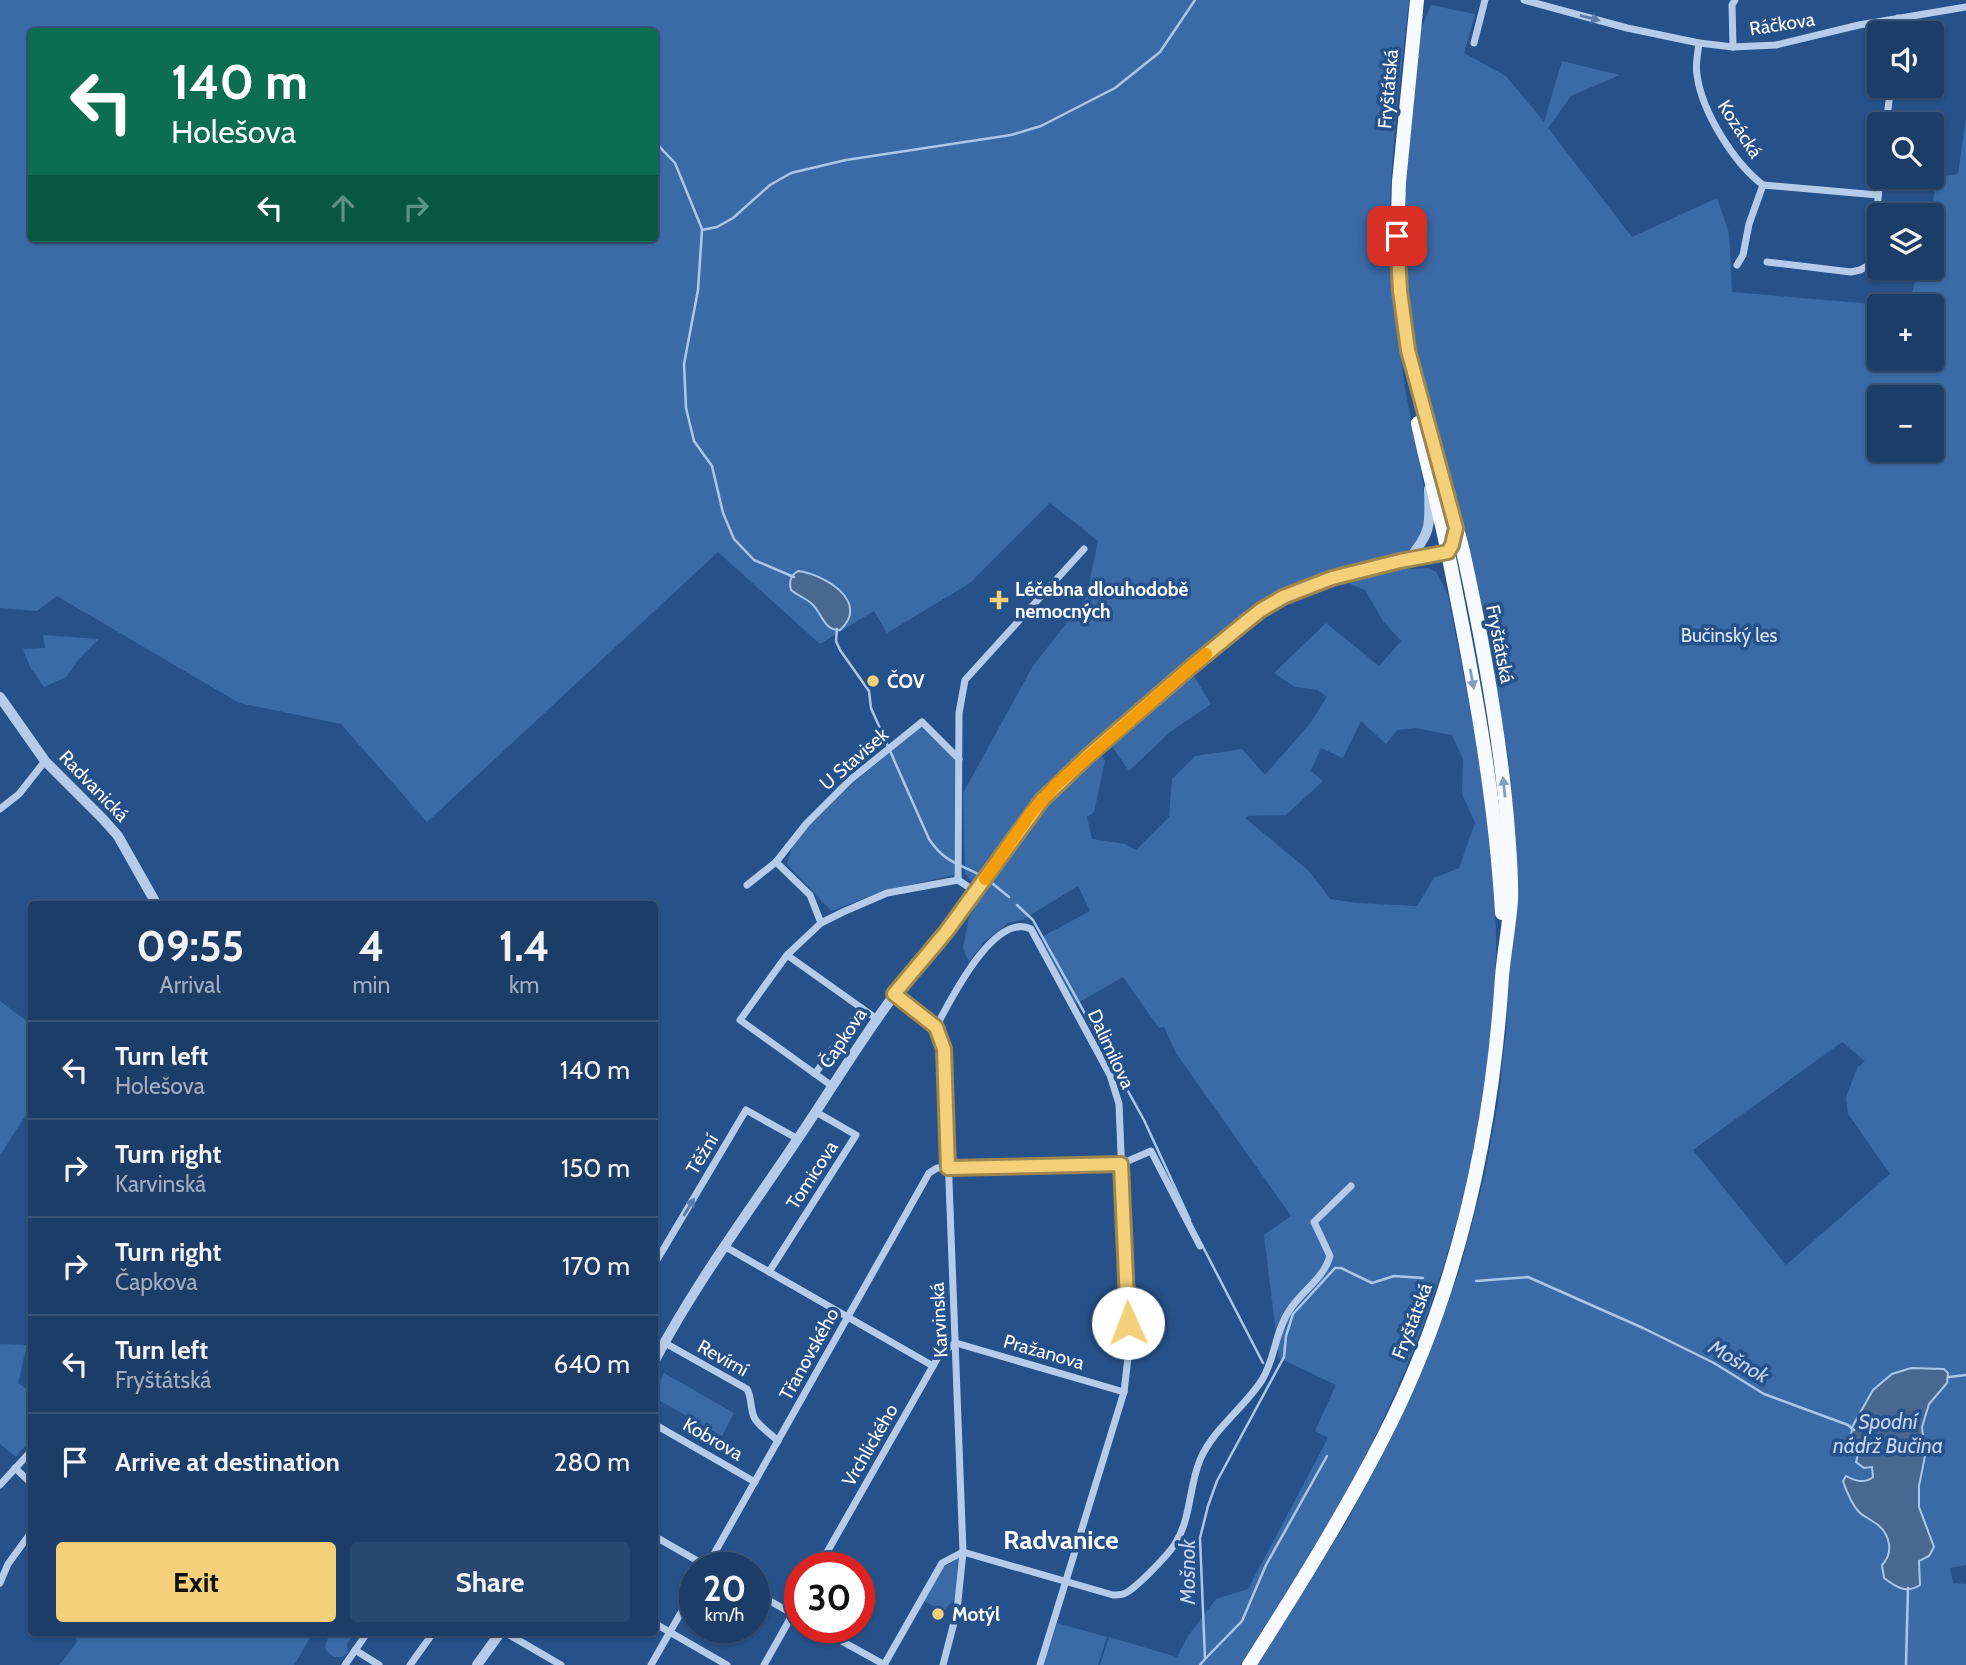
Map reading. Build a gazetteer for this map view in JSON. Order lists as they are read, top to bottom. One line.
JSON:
{"streets":{"main road":["Fryštátská"],"street":["Ráčkova","Kozácká","U Stavisek","Radvanická","Čapkova","Dalimilova","Těžní","Tomicova","Karvinská","Pražanova","Třanovského","Revírní","Kobrova","Vrchlického"]},"crossings":[["Ráčkova","Kozácká"],["Fryštátská","Čapkova"],["Čapkova","Těžní"],["Čapkova","Tomicova"],["Čapkova","Revírní"],["Dalimilova","Karvinská"],["Dalimilova","Pražanova"],["Karvinská","Pražanova"],["Karvinská","Třanovského"],["Karvinská","Vrchlického"],["Pražanova","Vrchlického"],["Třanovského","Revírní"],["Třanovského","Kobrova"]],"one_way":["Ráčkova"],"districts":["Radvanice"],"water":["Mošnok","Spodní nádrž Bučina"],"parks":["Bučinský les"],"places":{"health":["Léčebna dlouhodobě nemocných"],"other":["ČOV","Motýl"]},"page":{"map_buttons":["+","−"],"turn":["140 m","Holešova"],"eta":["09:55","Arrival","4","min","1.4","km"],"list":[{"name":"Turn left","note":"Holešova","value":"140 m"},{"name":"Turn right","note":"Karvinská","value":"150 m"},{"name":"Turn right","note":"Čapkova","value":"170 m"},{"name":"Turn left","note":"Fryštátská","value":"640 m"},{"name":"Arrive at destination","value":"280 m"}],"buttons":["Exit","Share"],"speed":"20 km/h","limit":"30"}}
